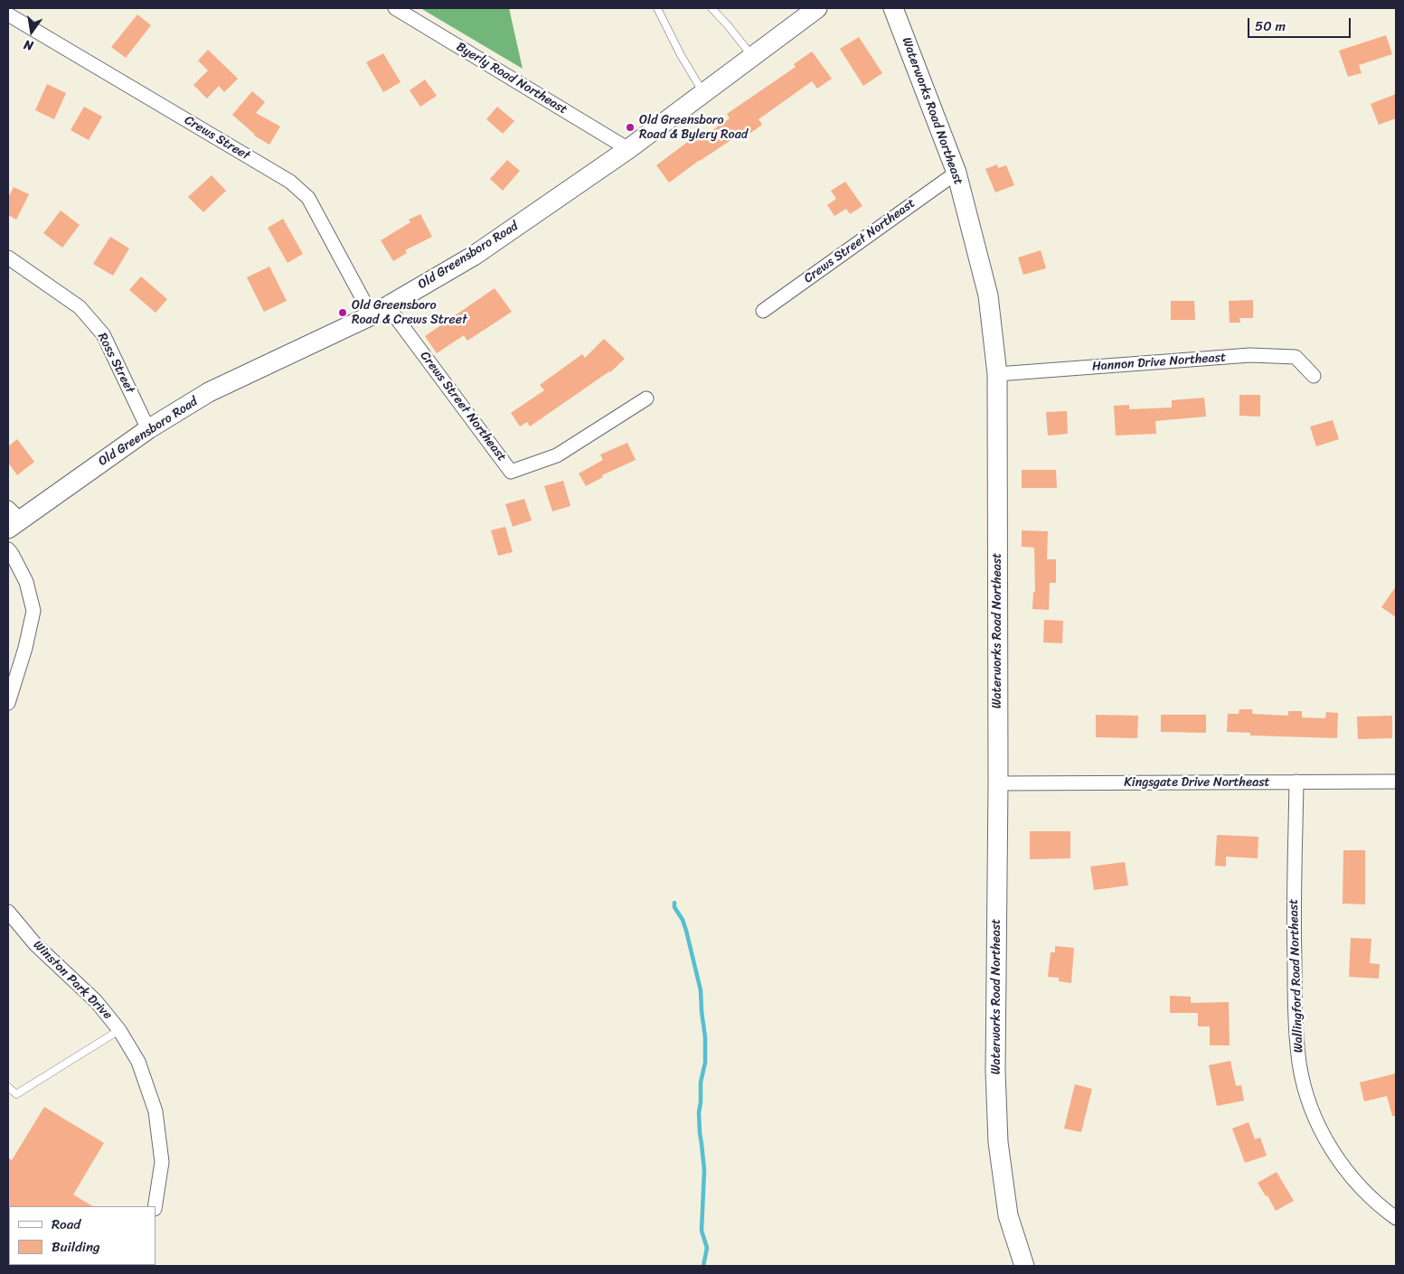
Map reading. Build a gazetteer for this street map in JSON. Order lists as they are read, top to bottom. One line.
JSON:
{"streets":{"street":["Byerly Road Northeast","Waterworks Road Northeast","Crews Street","Crews Street Northeast","Old Greensboro Road","Hannon Drive Northeast","Ross Street","Kingsgate Drive Northeast","Wallingford Road Northeast","Winston Park Drive"]},"crossings":[["Byerly Road Northeast","Old Greensboro Road"],["Waterworks Road Northeast","Crews Street Northeast"],["Waterworks Road Northeast","Hannon Drive Northeast"],["Waterworks Road Northeast","Kingsgate Drive Northeast"],["Crews Street","Crews Street Northeast"],["Crews Street","Old Greensboro Road"],["Crews Street Northeast","Old Greensboro Road"],["Old Greensboro Road","Ross Street"],["Kingsgate Drive Northeast","Wallingford Road Northeast"]],"places":["Old Greensboro Road & Bylery Road","Old Greensboro Road & Crews Street"],"legend":["Road","Building"],"scale_bar":"50 m","north":"bottom"}
